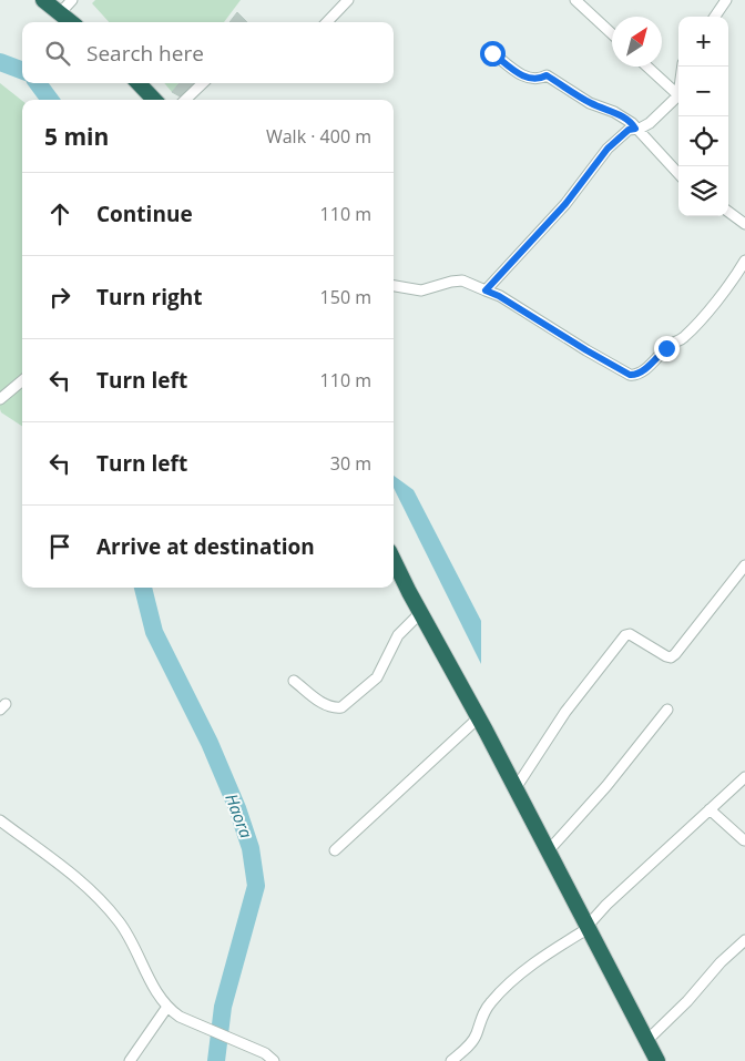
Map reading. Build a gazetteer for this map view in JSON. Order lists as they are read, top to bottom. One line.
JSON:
{"water":["Haora"],"north":"top right","page":{"map_buttons":["+","−"],"search":"Search here","heading":["5 min","Walk · 400 m"],"list":[["Continue","110 m"],["Turn right","150 m"],["Turn left","110 m"],["Turn left","30 m"],"Arrive at destination"]}}
